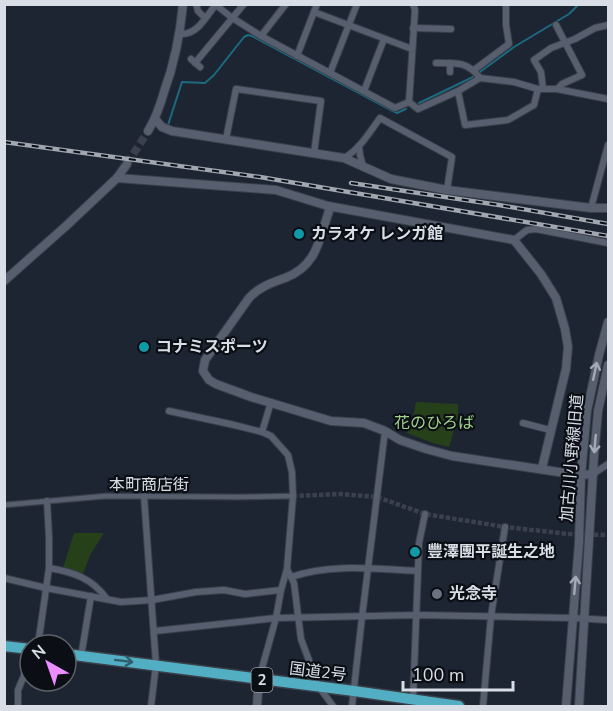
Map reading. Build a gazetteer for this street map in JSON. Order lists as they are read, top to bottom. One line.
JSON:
{"streets":{"highway":["国道2号","2"],"street":["加古川小野線旧道","本町商店街"]},"parks":["花のひろば"],"places":["カラオケ レンガ館","コナミスポーツ","豐澤團平誕生之地","光念寺"],"scale_bar":"100 m","north":"top left"}
